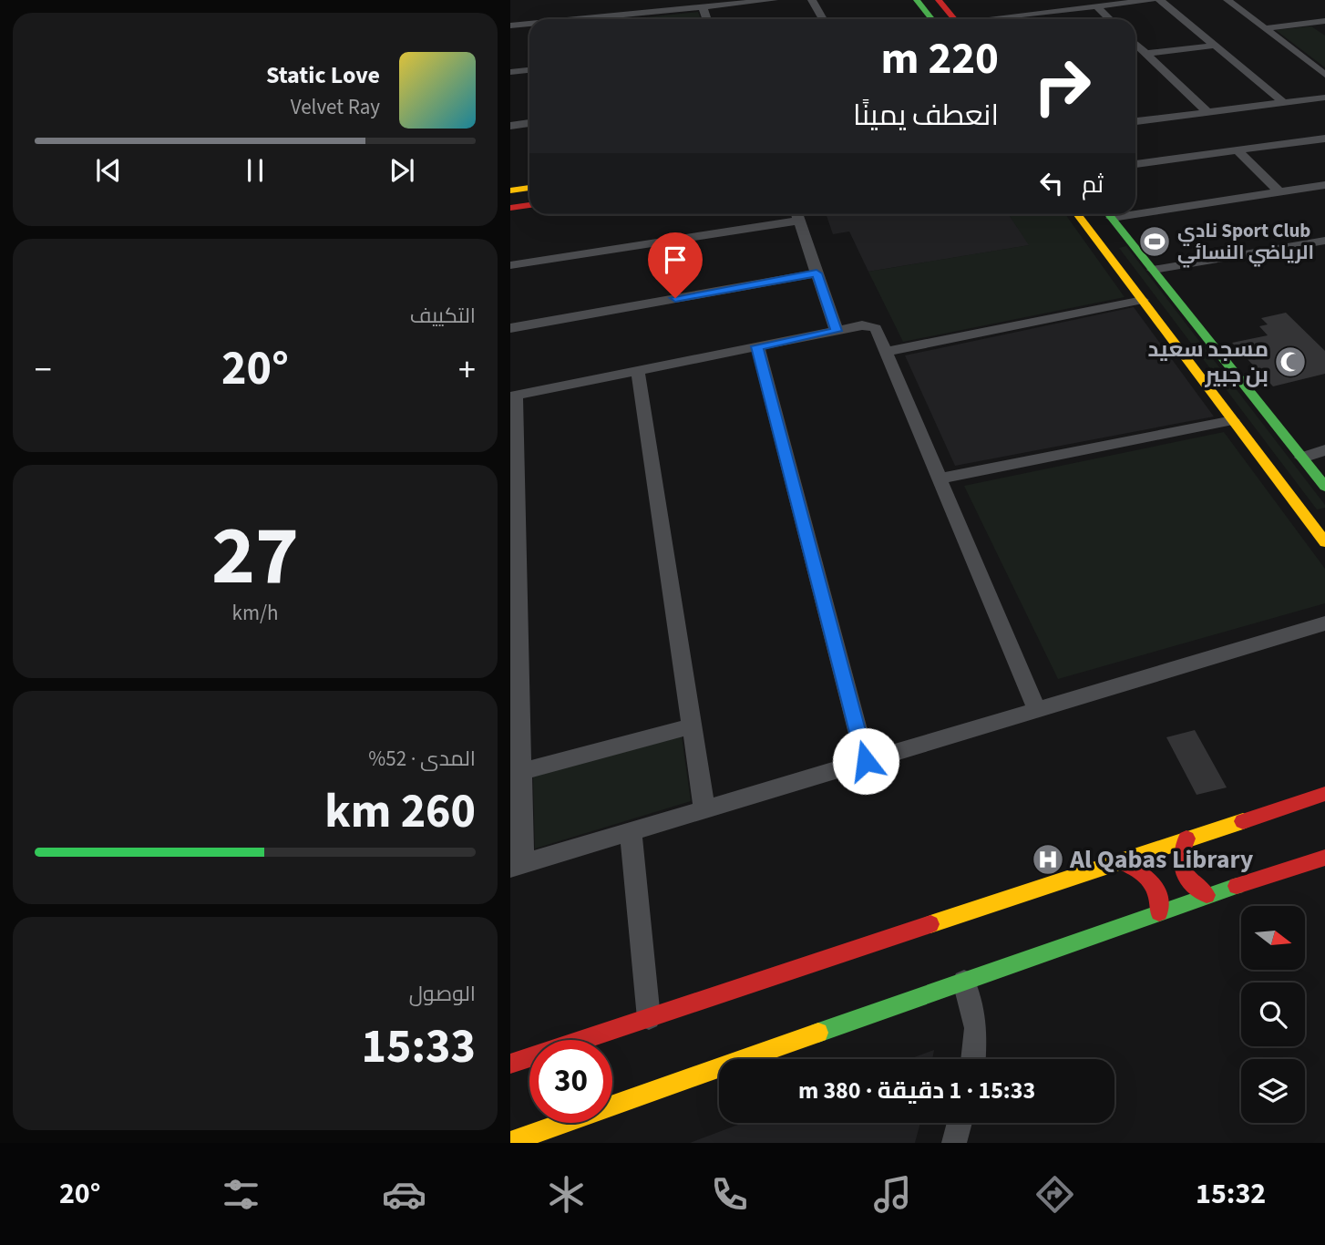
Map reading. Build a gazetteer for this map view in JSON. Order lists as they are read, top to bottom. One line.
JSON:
{"places":{"sports":["نادي Sport Club الرياضي النسائي"],"mosque":["مسجد سعيد بن جبير"],"hospital":["Al Qabas Library"]},"north":"right","page":{"turn":["220 m","انعطف يمينًا"],"song":["Static Love","Velvet Ray"],"then":"ثم","tile":["التكييف",["27","km/h"],["المدى · 52%","260 km"],["الوصول","15:33"]],"heat":["−","20°","+"],"limit":"30","trip":"15:33 · 1 دقيقة · 380 m","tabs":["15:32","20°"]}}
